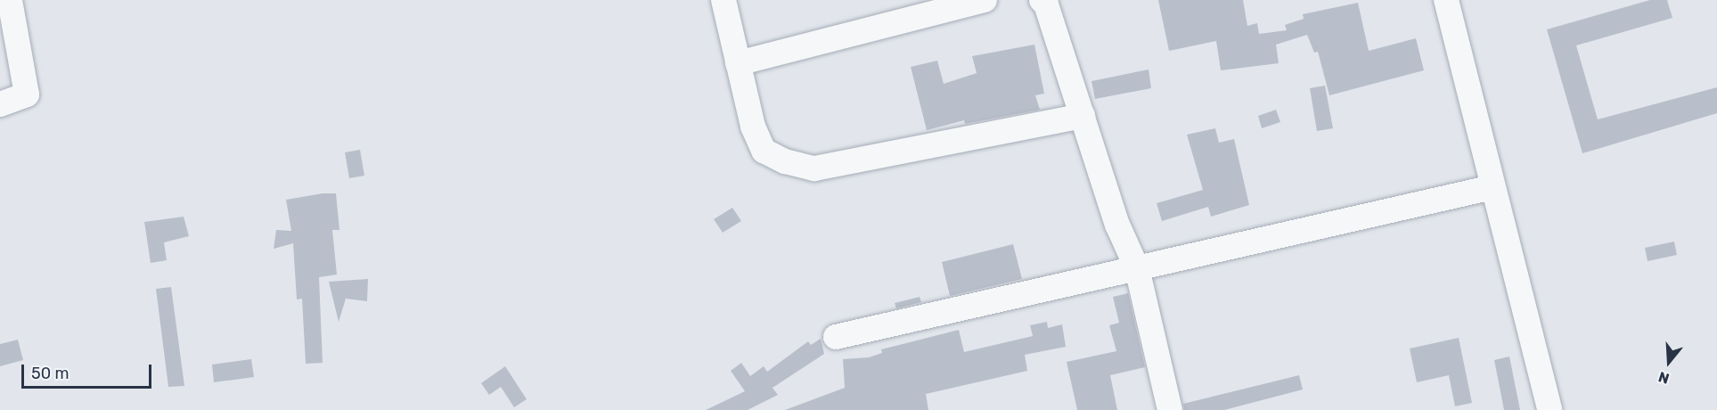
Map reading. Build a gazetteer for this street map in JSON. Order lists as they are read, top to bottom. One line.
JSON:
{"scale_bar":"50 m","north":"bottom"}
